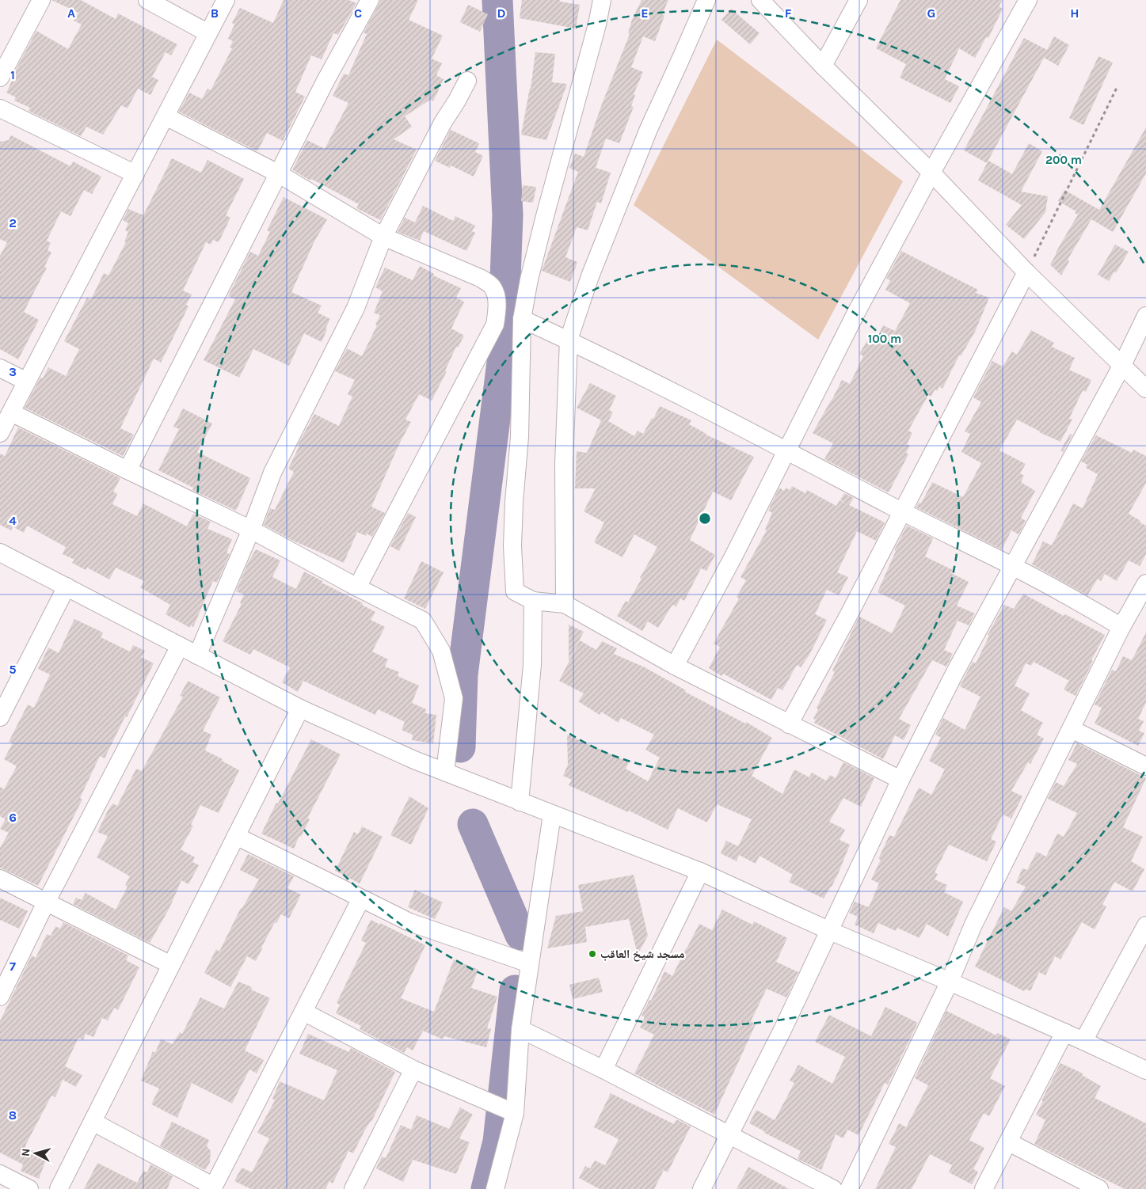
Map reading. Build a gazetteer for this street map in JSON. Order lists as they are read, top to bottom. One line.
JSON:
{"places":["مسجد شيخ العاقب"],"north":"left","grid":{"columns":["A","B","C","D","E","F","G","H"],"rows":["1","2","3","4","5","6","7","8"]},"rings":["200 m","100 m"]}
